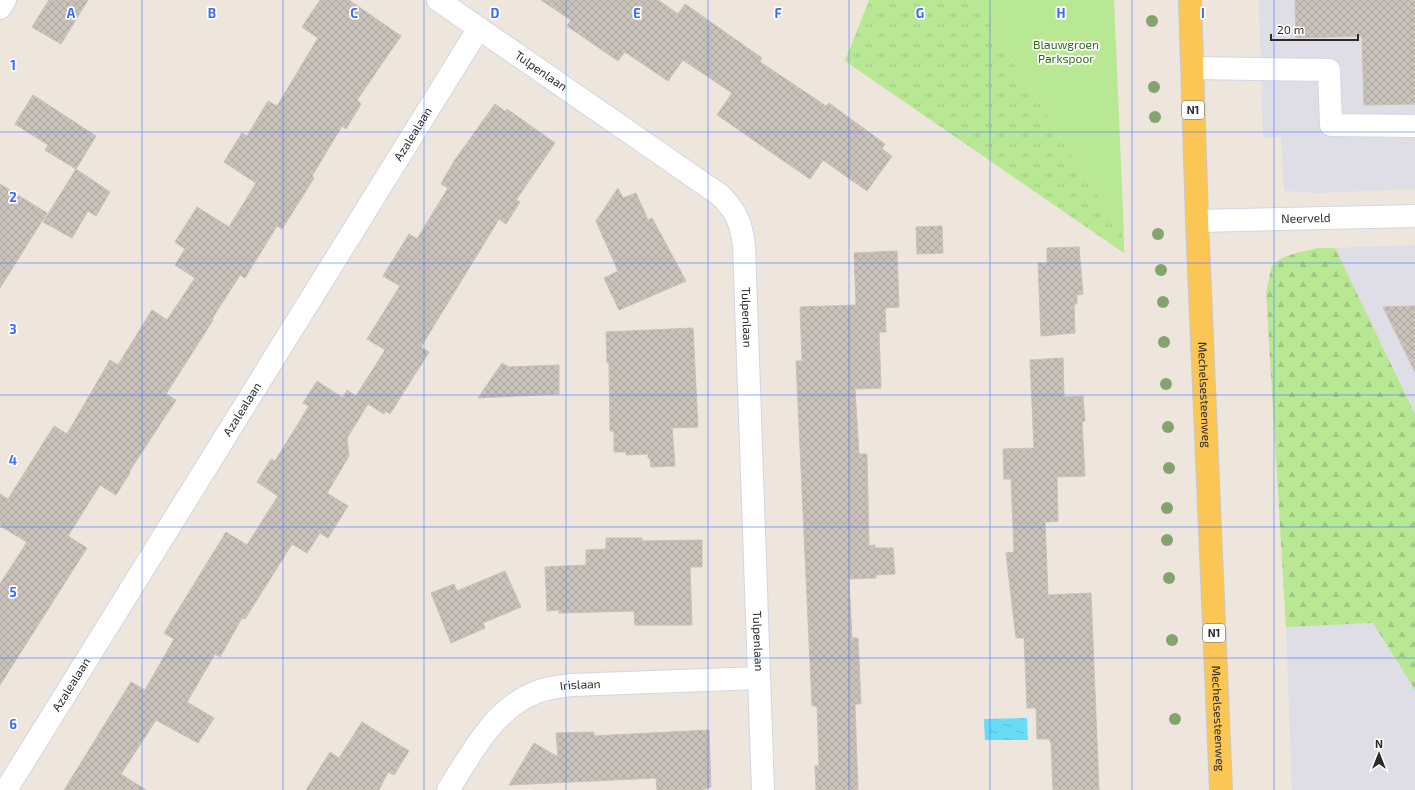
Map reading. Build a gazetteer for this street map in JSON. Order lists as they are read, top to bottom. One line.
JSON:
{"streets":{"main road":["N1","Mechelsesteenweg"],"street":["Tulpenlaan","Azalealaan","Neerveld","Irislaan"]},"crossings":[["Tulpenlaan","Azalealaan"],["Tulpenlaan","Irislaan"],["Neerveld","Mechelsesteenweg"]],"parks":["Blauwgroen Parkspoor"],"scale_bar":"20 m","north":"top","grid":{"columns":["A","B","C","D","E","F","G","H","I"],"rows":["1","2","3","4","5","6"]}}
